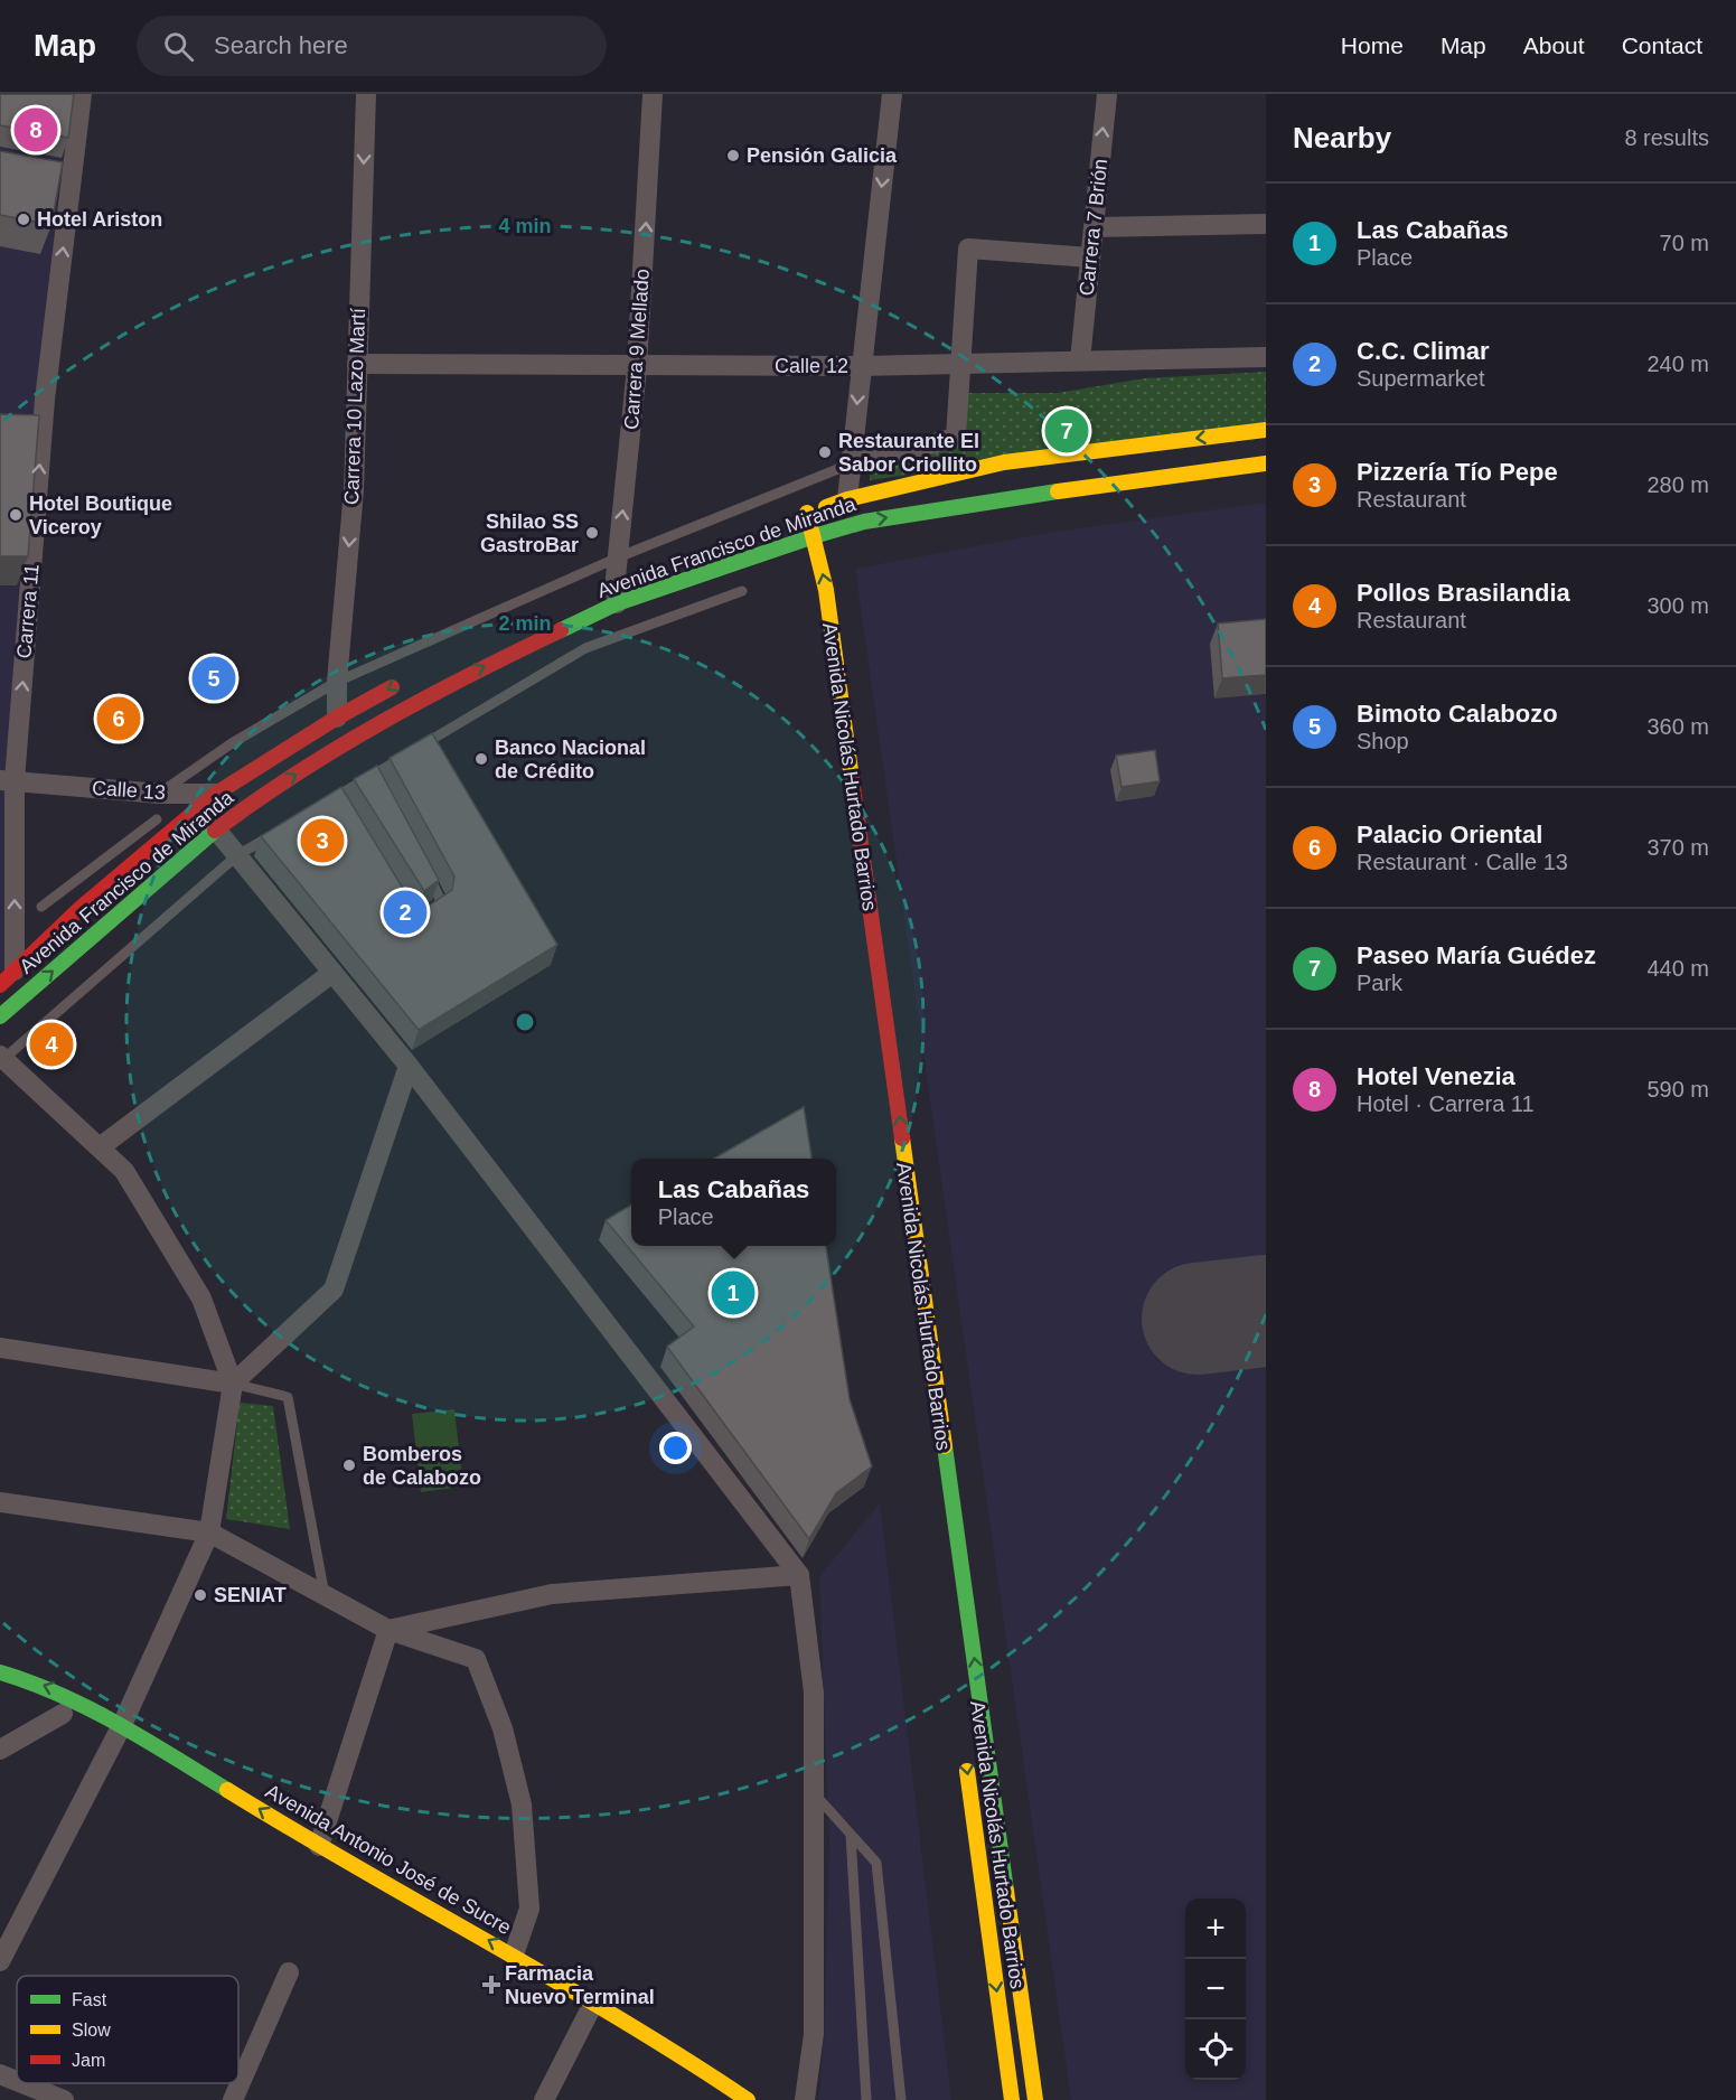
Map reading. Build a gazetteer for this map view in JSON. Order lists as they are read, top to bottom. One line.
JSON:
{"streets":{"main road":["Avenida Francisco de Miranda","Avenida Nicolás Hurtado Barrios","Avenida Antonio José de Sucre"],"street":["Carrera 7 Brión","Carrera 9 Mellado","Calle 12","Carrera 10 Lazo Martí","Carrera 11","Calle 13"]},"crossings":[["Carrera 7 Brión","Calle 12"],["Carrera 9 Mellado","Calle 12"],["Carrera 9 Mellado","Avenida Francisco de Miranda"],["Calle 12","Carrera 10 Lazo Martí"],["Carrera 10 Lazo Martí","Avenida Francisco de Miranda"],["Avenida Francisco de Miranda","Carrera 11"],["Avenida Francisco de Miranda","Avenida Nicolás Hurtado Barrios"],["Avenida Francisco de Miranda","Calle 13"],["Carrera 11","Calle 13"]],"one_way":["Carrera 7 Brión","Carrera 9 Mellado","Carrera 10 Lazo Martí","Carrera 11"],"places":{"other":["Pensión Galicia","Hotel Ariston","Restaurante El Sabor Criollito","Hotel Boutique Viceroy","Shilao SS GastroBar","Banco Nacional de Crédito","Bomberos de Calabozo","SENIAT"],"health":["Farmacia Nuevo Terminal"]},"legend":["Fast","Slow","Jam"],"page":{"header":"Map","search":"Search here","nav":["Home","Map","About","Contact"],"heading":["Nearby","8 results"],"pins":["8","7","5","6","3","2","4","1"],"list":[{"mark":"1","name":"Las Cabañas","note":"Place","value":"70 m"},{"mark":"2","name":"C.C. Climar","note":"Supermarket","value":"240 m"},{"mark":"3","name":"Pizzería Tío Pepe","note":"Restaurant","value":"280 m"},{"mark":"4","name":"Pollos Brasilandia","note":"Restaurant","value":"300 m"},{"mark":"5","name":"Bimoto Calabozo","note":"Shop","value":"360 m"},{"mark":"6","name":"Palacio Oriental","note":"Restaurant · Calle 13","value":"370 m"},{"mark":"7","name":"Paseo María Guédez","note":"Park","value":"440 m"},{"mark":"8","name":"Hotel Venezia","note":"Hotel · Carrera 11","value":"590 m"}],"popup":["Las Cabañas","Place"],"map_buttons":["+","−"]},"rings":["4 min","2 min"]}
